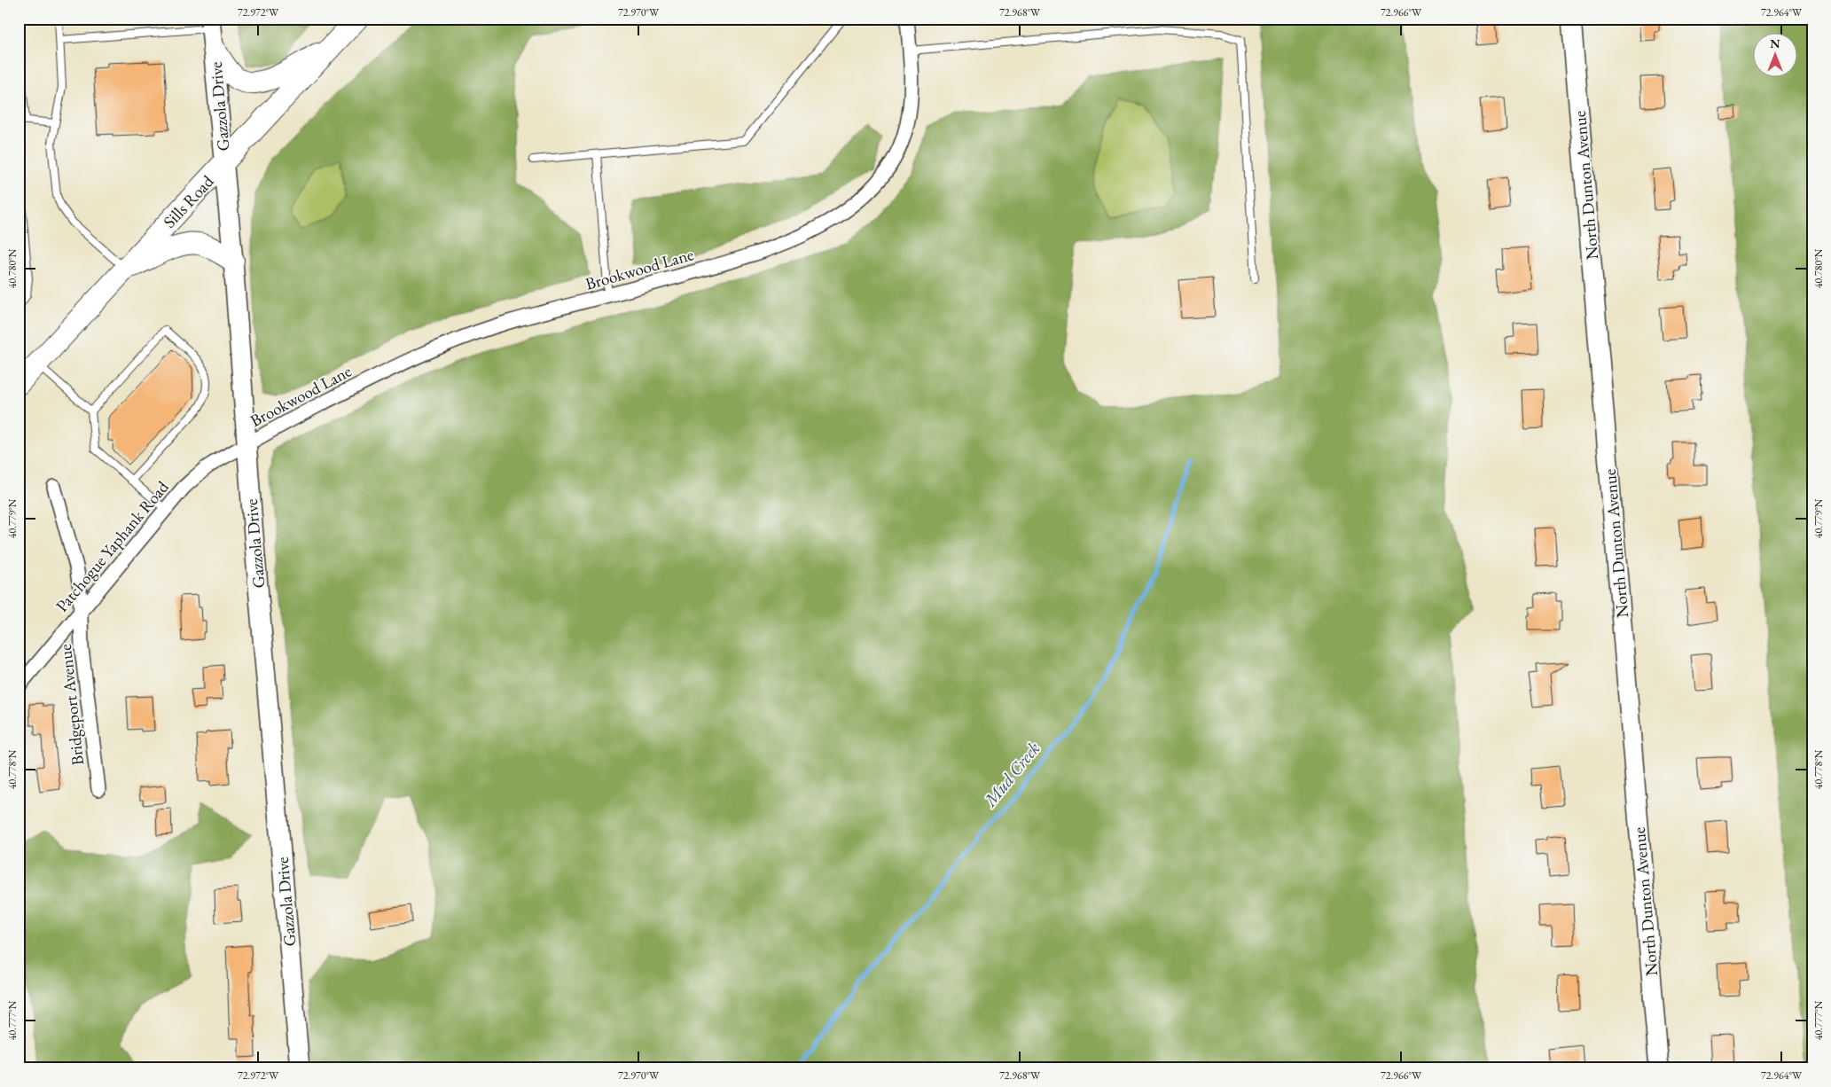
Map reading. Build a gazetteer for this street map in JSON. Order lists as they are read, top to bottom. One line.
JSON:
{"streets":{"main road":["Sills Road"],"street":["Gazzola Drive","North Dunton Avenue","Brookwood Lane","Patchogue Yaphank Road","Bridgeport Avenue"]},"crossings":[["Gazzola Drive","Sills Road"],["Gazzola Drive","Brookwood Lane"],["Gazzola Drive","Patchogue Yaphank Road"],["Brookwood Lane","Patchogue Yaphank Road"],["Patchogue Yaphank Road","Bridgeport Avenue"]],"water":["Mud Creek"],"north":"top","coordinates":["72.972°W","72.970°W","72.968°W","72.966°W","72.964°W","40.780°N","40.779°N","40.778°N","40.777°N"]}
